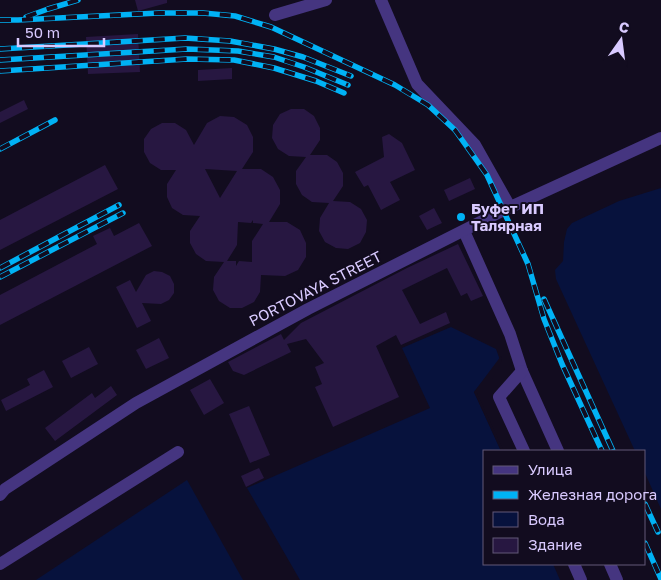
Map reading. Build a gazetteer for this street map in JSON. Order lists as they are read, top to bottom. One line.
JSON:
{"streets":{"street":["PORTOVAYA STREET"]},"places":["Буфет ИП Талярная"],"legend":["Улица","Железная дорога","Вода","Здание"],"scale_bar":"50 m","north":"top"}
